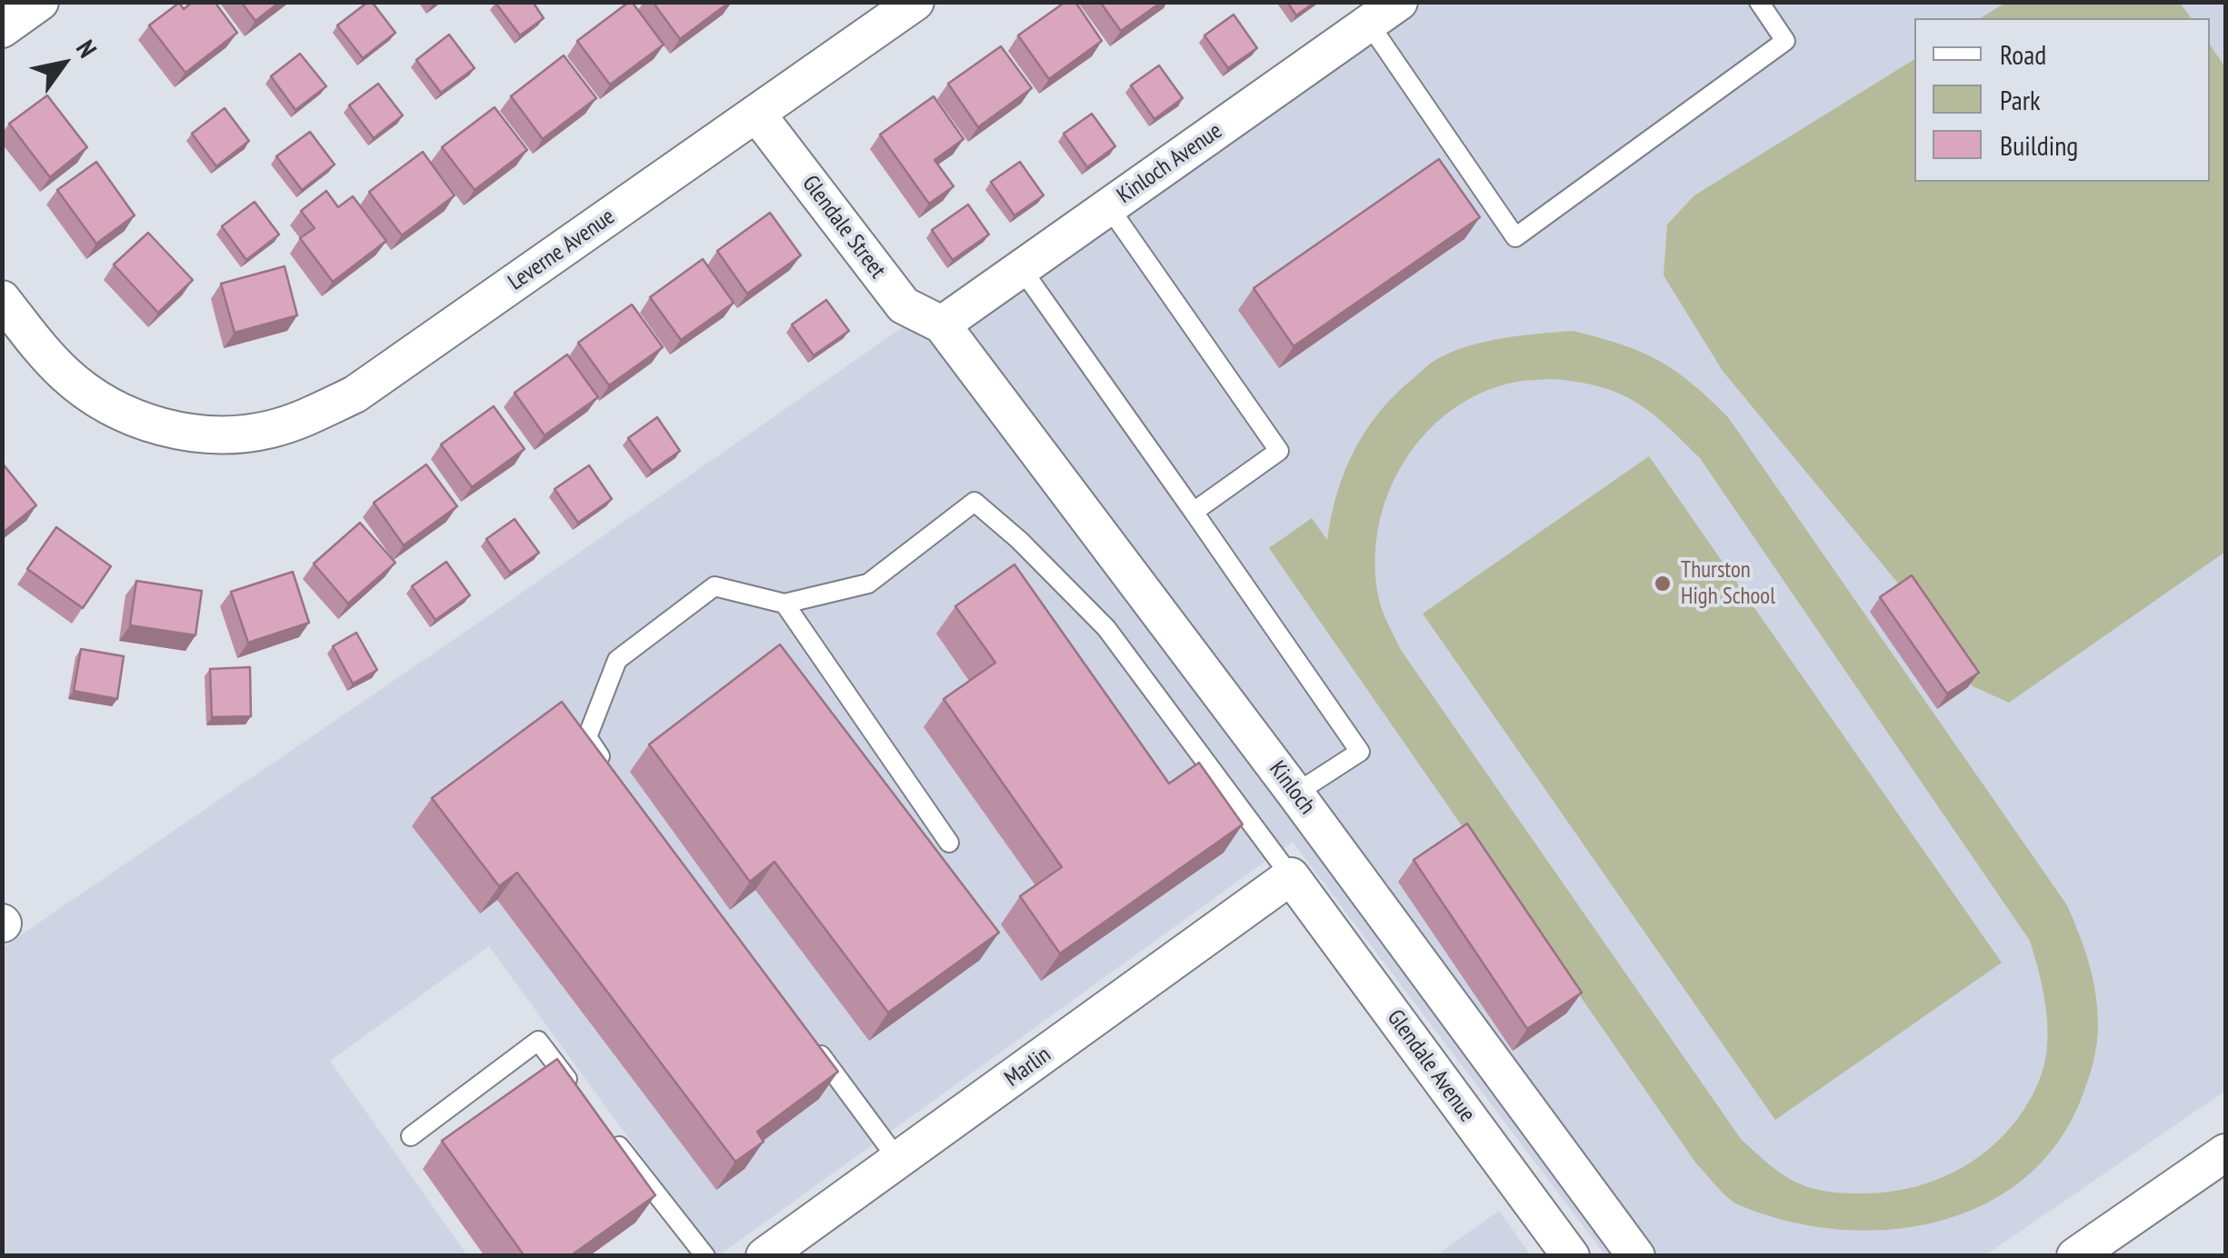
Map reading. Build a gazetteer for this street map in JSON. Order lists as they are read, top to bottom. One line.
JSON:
{"streets":{"street":["Kinloch Avenue","Glendale Street","Leverne Avenue","Kinloch","Glendale Avenue","Marlin"]},"crossings":[["Kinloch Avenue","Glendale Street"],["Kinloch Avenue","Kinloch"],["Glendale Street","Leverne Avenue"],["Glendale Street","Kinloch"],["Glendale Avenue","Marlin"]],"places":["Thurston High School"],"legend":["Road","Park","Building"],"north":"top right"}
